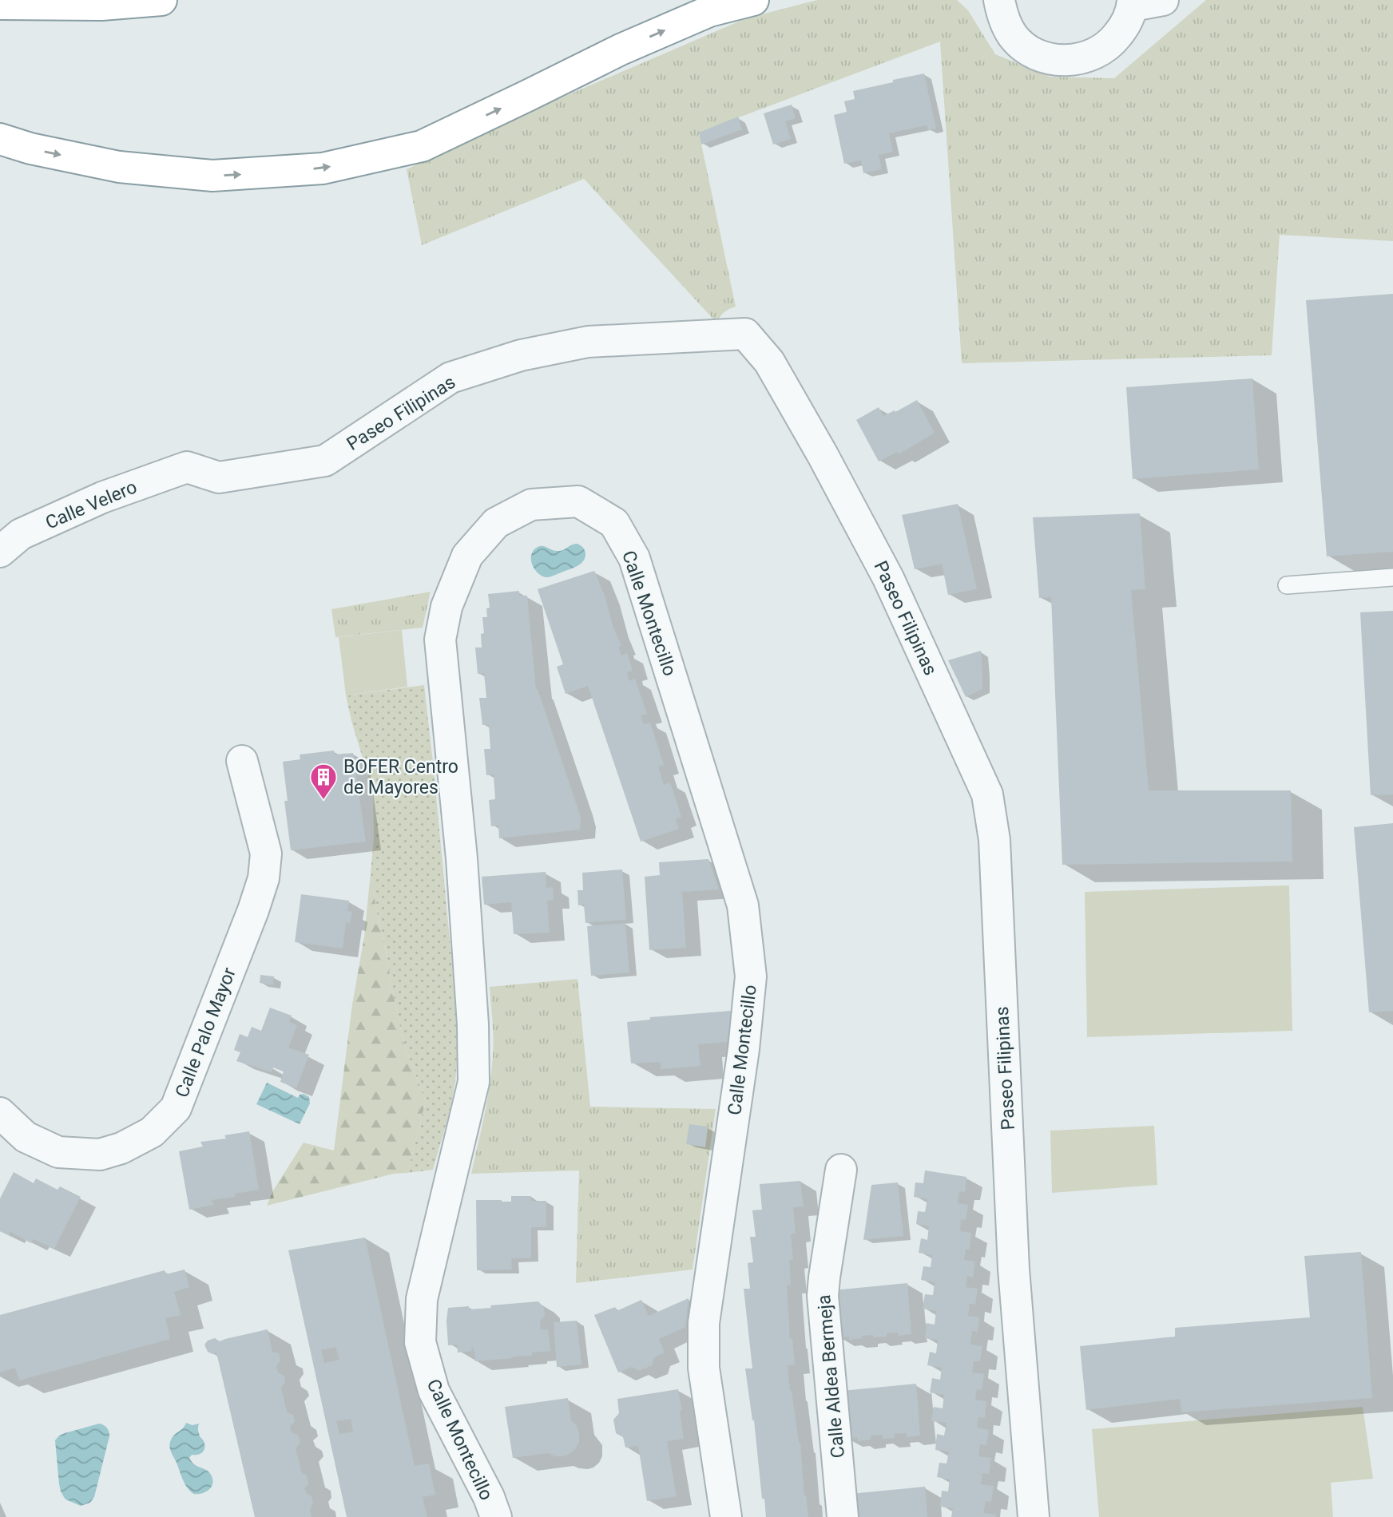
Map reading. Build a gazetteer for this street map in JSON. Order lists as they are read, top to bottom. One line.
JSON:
{"streets":{"street":["Paseo Filipinas","Calle Velero","Calle Montecillo","Calle Palo Mayor","Calle Aldea Bermeja"]},"crossings":[["Paseo Filipinas","Calle Velero"]],"places":{"building":["BOFER Centro de Mayores"]}}
